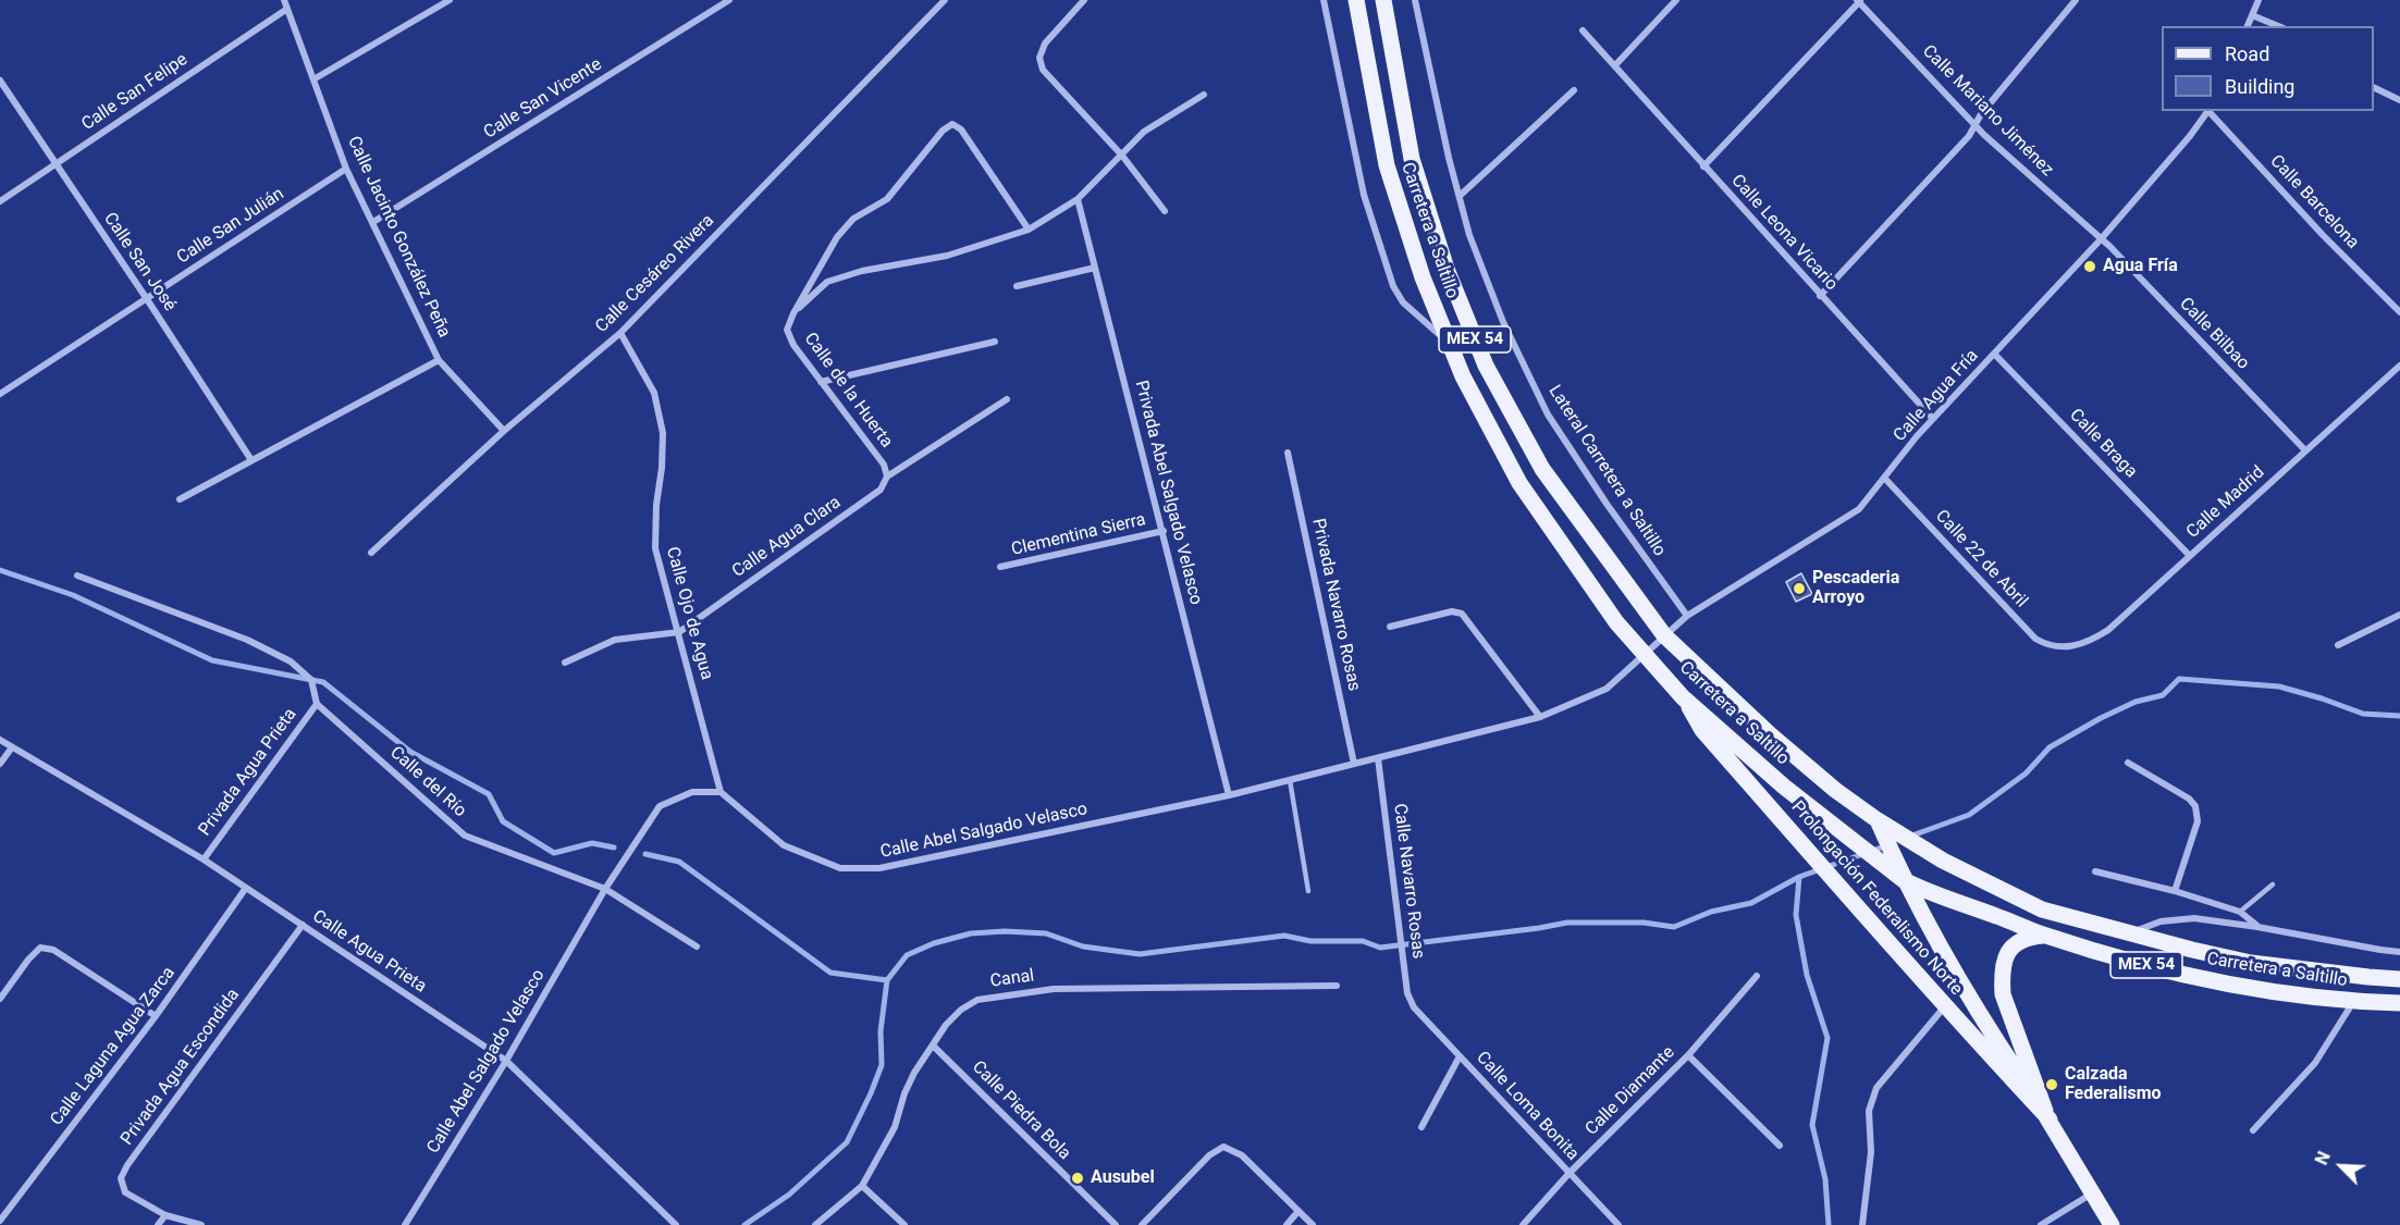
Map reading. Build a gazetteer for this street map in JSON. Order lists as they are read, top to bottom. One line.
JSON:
{"streets":{"main road":["Carretera a Saltillo","MEX 54","Prolongación Federalismo Norte"],"street":["Calle San Felipe","Calle San Vicente","Calle Mariano Jiménez","Calle Barcelona","Calle San Julián","Calle Leona Vicario","Calle Jacinto González Peña","Calle San José","Calle Cesáreo Rivera","Calle Bilbao","Calle de la Huerta","Calle Agua Fría","Calle Braga","Lateral Carretera a Saltillo","Privada Abel Salgado Velasco","Calle Madrid","Clementina Sierra","Calle Agua Clara","Calle 22 de Abril","Privada Navarro Rosas","Calle Ojo de Agua","Privada Agua Prieta","Calle del Río","Calle Abel Salgado Velasco","Calle Navarro Rosas","Calle Agua Prieta","Canal","Calle Laguna Agua Zarca","Privada Agua Escondida","Calle Diamante","Calle Loma Bonita","Calle Piedra Bola"]},"crossings":[["Calle San Felipe","Calle Jacinto González Peña"],["Calle San Felipe","Calle San José"],["Calle San Vicente","Calle Jacinto González Peña"],["Calle Mariano Jiménez","Calle Bilbao"],["Calle Mariano Jiménez","Calle Agua Fría"],["Calle San Julián","Calle Jacinto González Peña"],["Calle San Julián","Calle San José"],["Carretera a Saltillo","Calle Agua Fría"],["Carretera a Saltillo","Calle Abel Salgado Velasco"],["Carretera a Saltillo","Prolongación Federalismo Norte"],["Calle Leona Vicario","Calle Agua Fría"],["Calle Jacinto González Peña","Calle Cesáreo Rivera"],["Calle Cesáreo Rivera","Calle Ojo de Agua"],["Calle Bilbao","Calle Agua Fría"],["Calle Bilbao","Calle Madrid"],["Calle de la Huerta","Calle Agua Clara"],["Calle Agua Fría","Calle Braga"],["Calle Agua Fría","Lateral Carretera a Saltillo"],["Calle Agua Fría","Calle 22 de Abril"],["Calle Agua Fría","Calle Abel Salgado Velasco"],["Calle Braga","Calle Madrid"],["Privada Abel Salgado Velasco","Clementina Sierra"],["Privada Abel Salgado Velasco","Calle Abel Salgado Velasco"],["Calle Madrid","Calle 22 de Abril"],["Calle Agua Clara","Calle Ojo de Agua"],["Privada Navarro Rosas","Calle Abel Salgado Velasco"],["Calle Ojo de Agua","Calle Abel Salgado Velasco"],["Privada Agua Prieta","Calle del Río"],["Privada Agua Prieta","Calle Agua Prieta"],["Calle del Río","Calle Abel Salgado Velasco"],["Calle Abel Salgado Velasco","Calle Navarro Rosas"],["Calle Abel Salgado Velasco","Calle Agua Prieta"],["Calle Navarro Rosas","Calle Loma Bonita"],["Calle Agua Prieta","Calle Laguna Agua Zarca"],["Calle Agua Prieta","Privada Agua Escondida"],["Canal","Calle Piedra Bola"],["Calle Diamante","Calle Loma Bonita"]],"places":["Agua Fría","Pescaderia Arroyo","Calzada Federalismo","Ausubel"],"legend":["Road","Building"],"north":"top left"}
